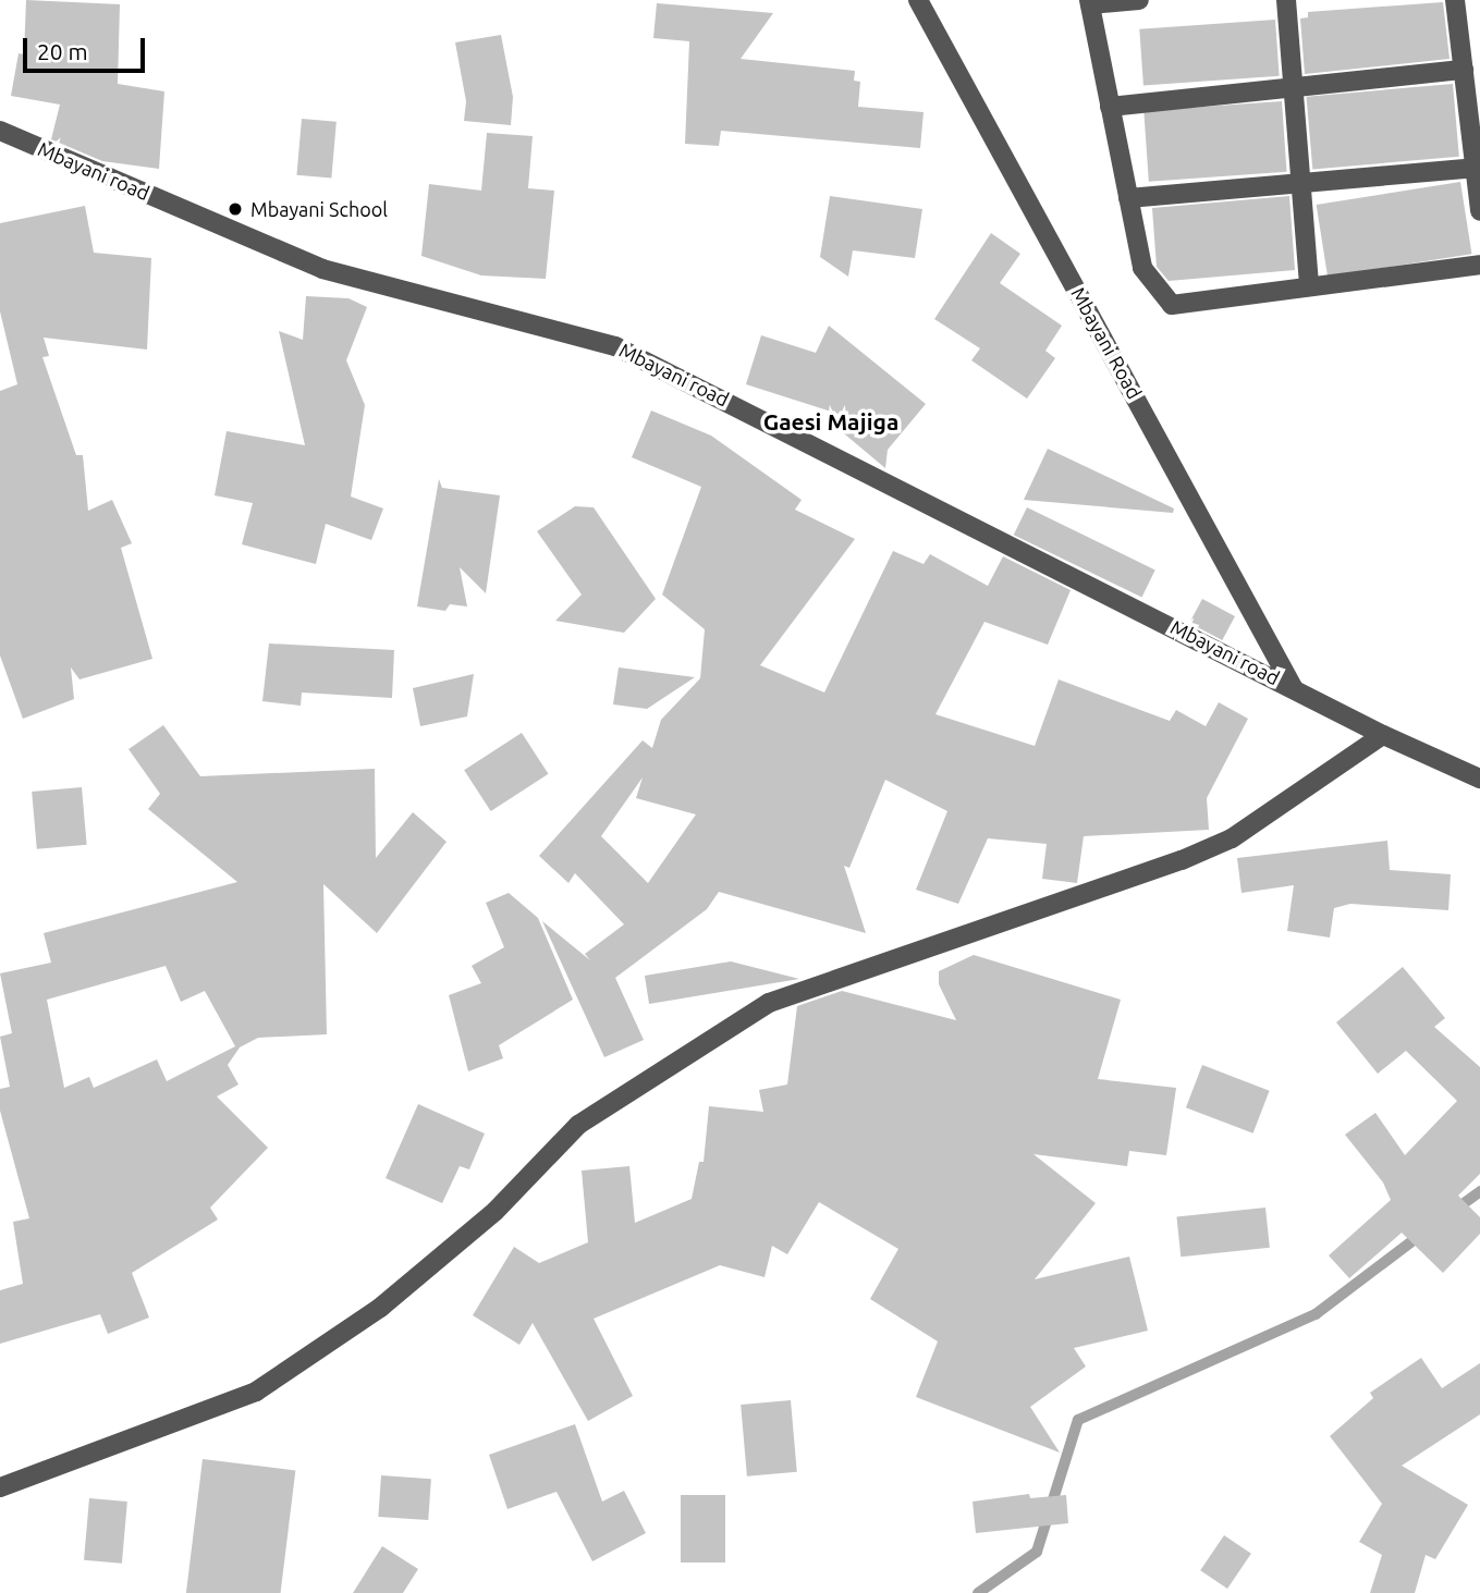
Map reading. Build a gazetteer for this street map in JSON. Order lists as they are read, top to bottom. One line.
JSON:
{"streets":{"street":["Mbayani road","Mbayani Road"]},"crossings":[["Mbayani road","Mbayani Road"]],"districts":["Gaesi Majiga"],"places":["Mbayani School"],"scale_bar":"20 m"}
